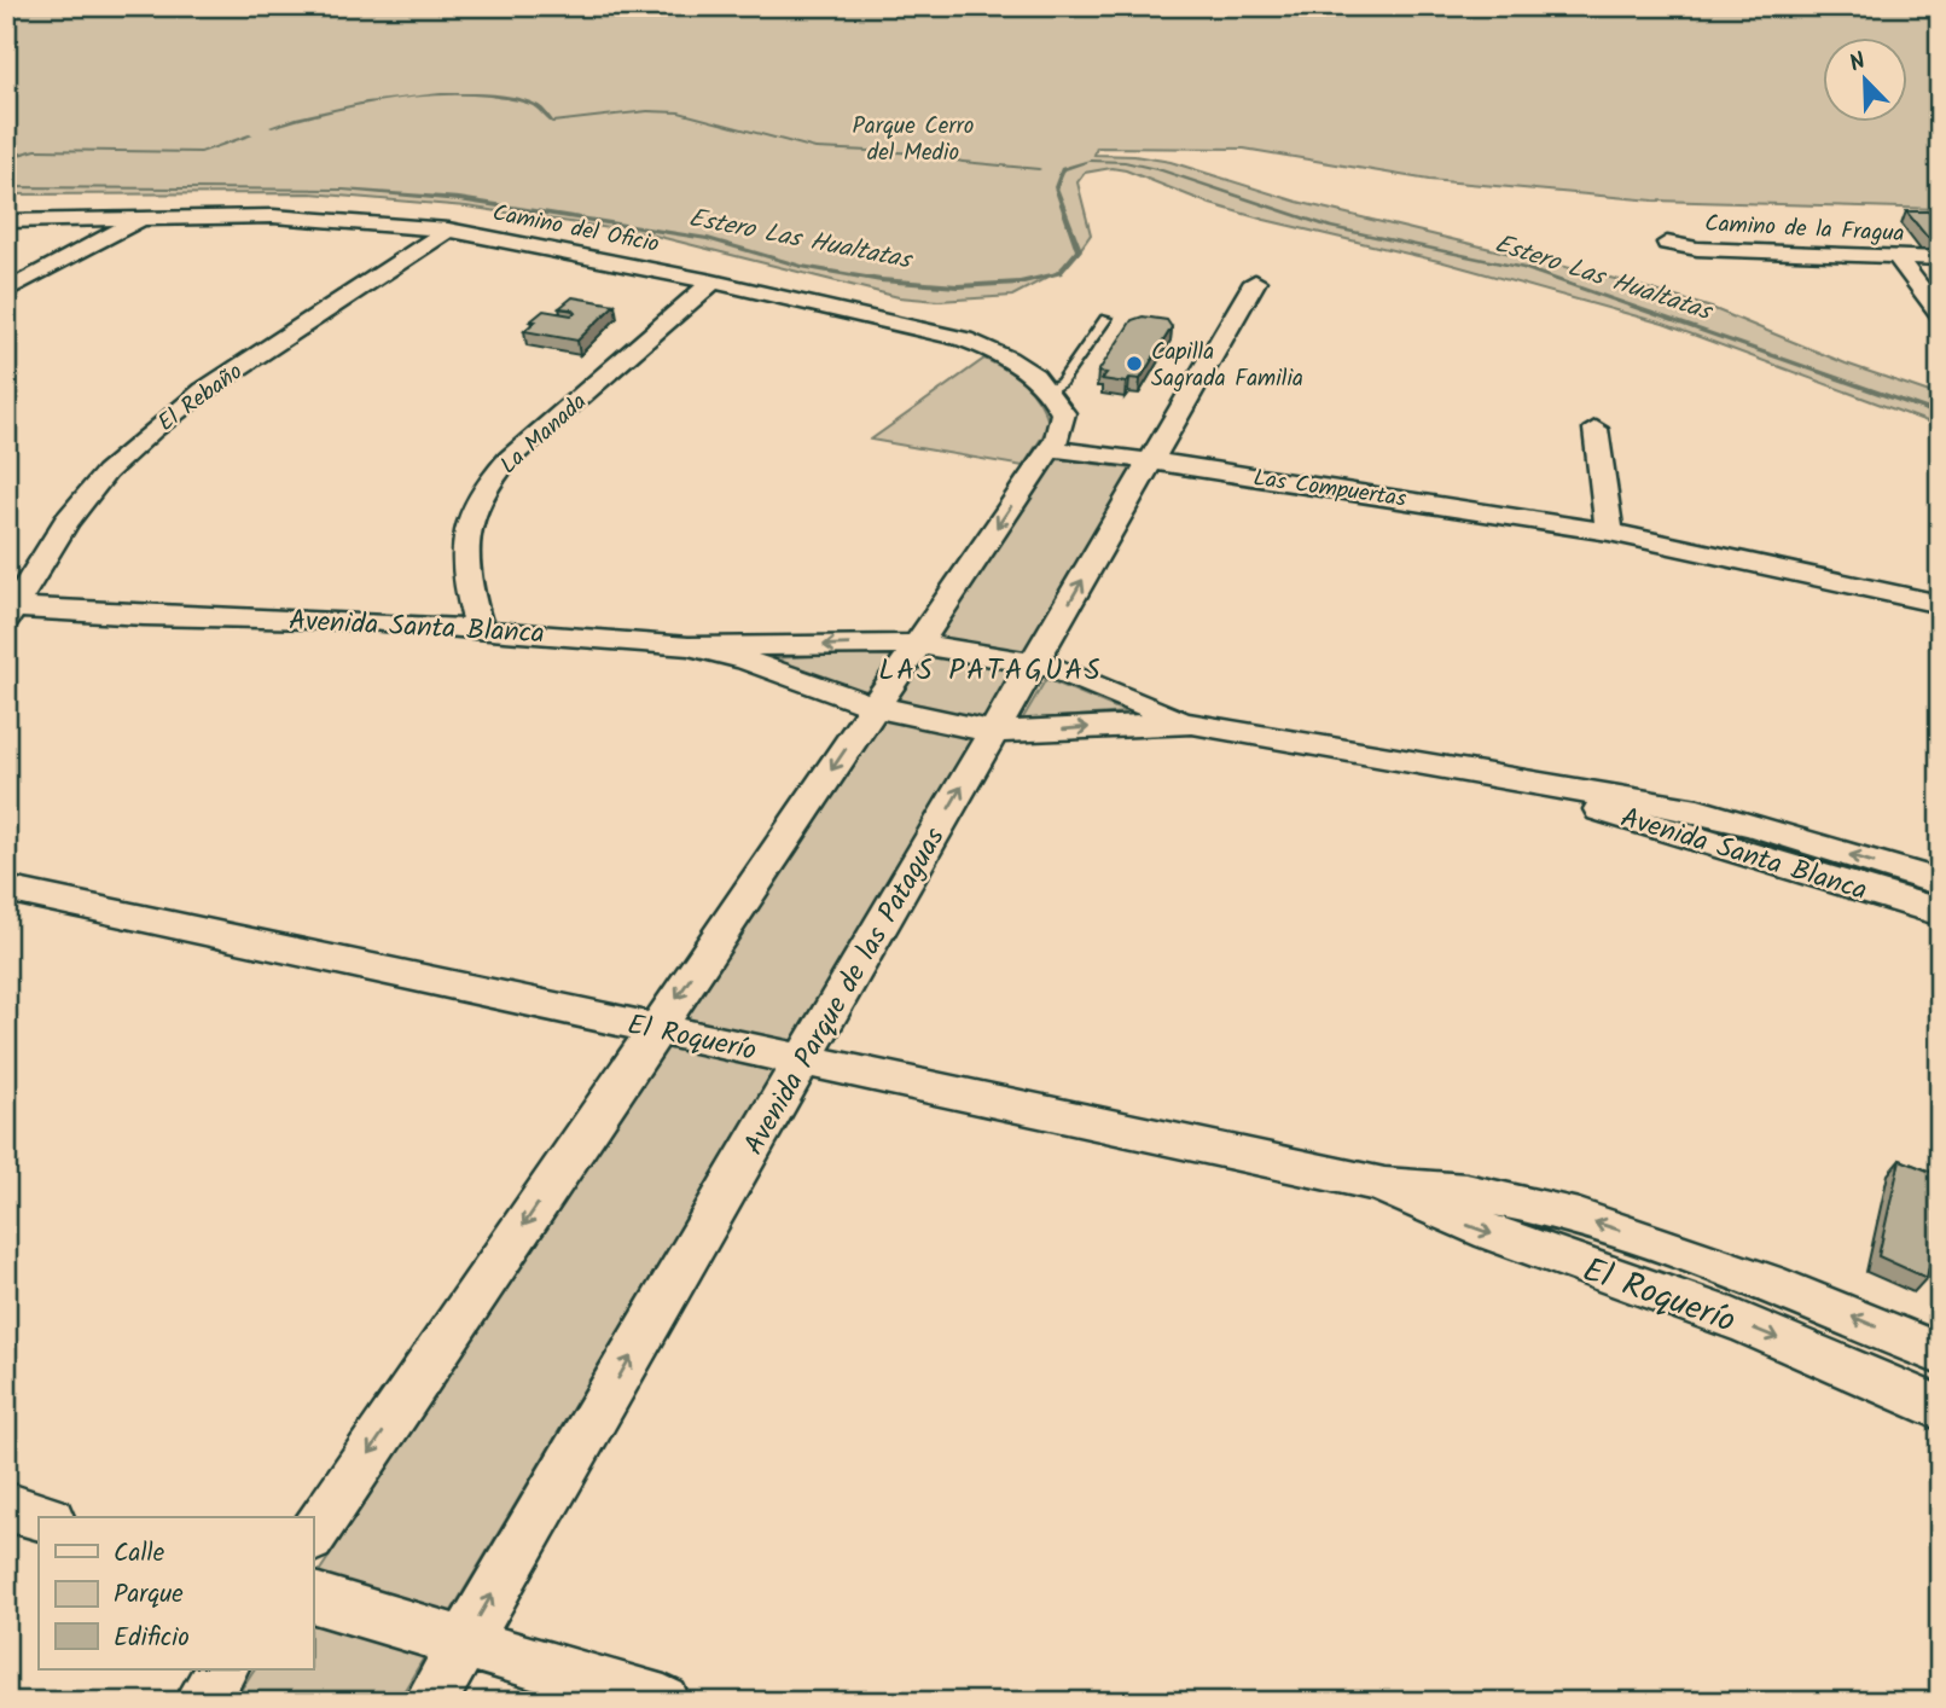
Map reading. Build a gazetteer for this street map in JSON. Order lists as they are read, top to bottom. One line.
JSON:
{"streets":{"street":["Camino del Oficio","Camino de la Fragua","El Rebaño","La Manada","Las Compuertas","Avenida Santa Blanca","Avenida Parque de las Pataguas","El Roquerío"]},"crossings":[["Camino del Oficio","El Rebaño"],["Camino del Oficio","La Manada"],["El Rebaño","Avenida Santa Blanca"],["La Manada","Avenida Santa Blanca"],["Las Compuertas","Avenida Parque de las Pataguas"],["Avenida Santa Blanca","Avenida Parque de las Pataguas"],["Avenida Parque de las Pataguas","El Roquerío"]],"districts":["LAS PATAGUAS"],"water":["Estero Las Hualtatas"],"parks":["Parque Cerro del Medio"],"places":["Capilla Sagrada Familia"],"legend":["Calle","Parque","Edificio"],"north":"top left"}
